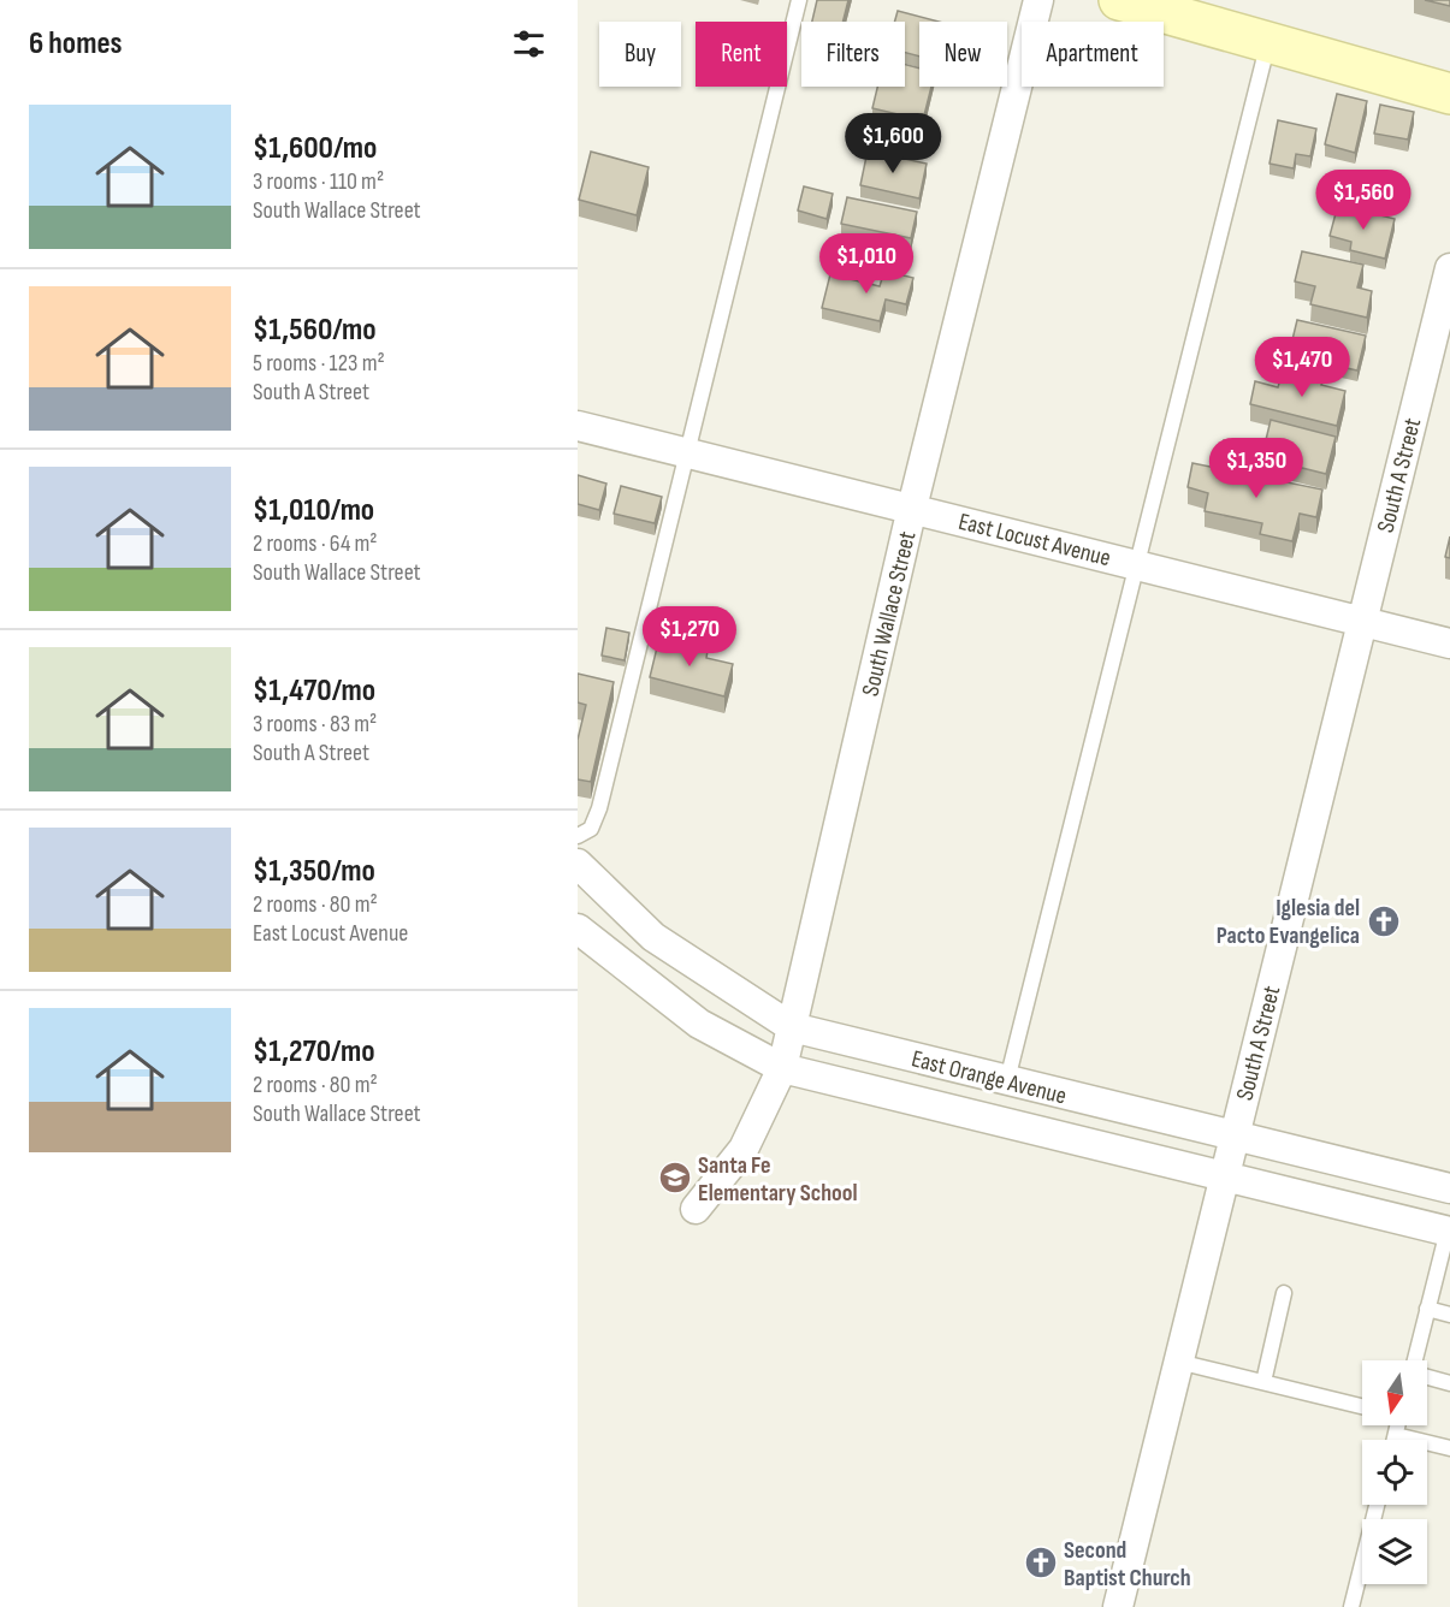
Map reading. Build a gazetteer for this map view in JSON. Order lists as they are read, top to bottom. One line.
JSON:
{"streets":{"street":["South A Street","East Locust Avenue","South Wallace Street","East Orange Avenue"]},"crossings":[["South A Street","East Locust Avenue"],["South A Street","East Orange Avenue"],["East Locust Avenue","South Wallace Street"],["South Wallace Street","East Orange Avenue"]],"places":{"church":["Iglesia del Pacto Evangelica","Second Baptist Church"],"school or university":["Santa Fe Elementary School"]},"north":"bottom","page":{"heading":"6 homes","chip":["Buy","Rent","Filters","New","Apartment"],"list":[{"name":"$1,600/mo","note":"3 rooms · 110 m² · South Wallace Street"},{"name":"$1,560/mo","note":"5 rooms · 123 m² · South A Street"},{"name":"$1,010/mo","note":"2 rooms · 64 m² · South Wallace Street"},{"name":"$1,470/mo","note":"3 rooms · 83 m² · South A Street"},{"name":"$1,350/mo","note":"2 rooms · 80 m² · East Locust Avenue"},{"name":"$1,270/mo","note":"2 rooms · 80 m² · South Wallace Street"}],"price":["$1,600","$1,560","$1,010","$1,470","$1,350","$1,270"]}}
